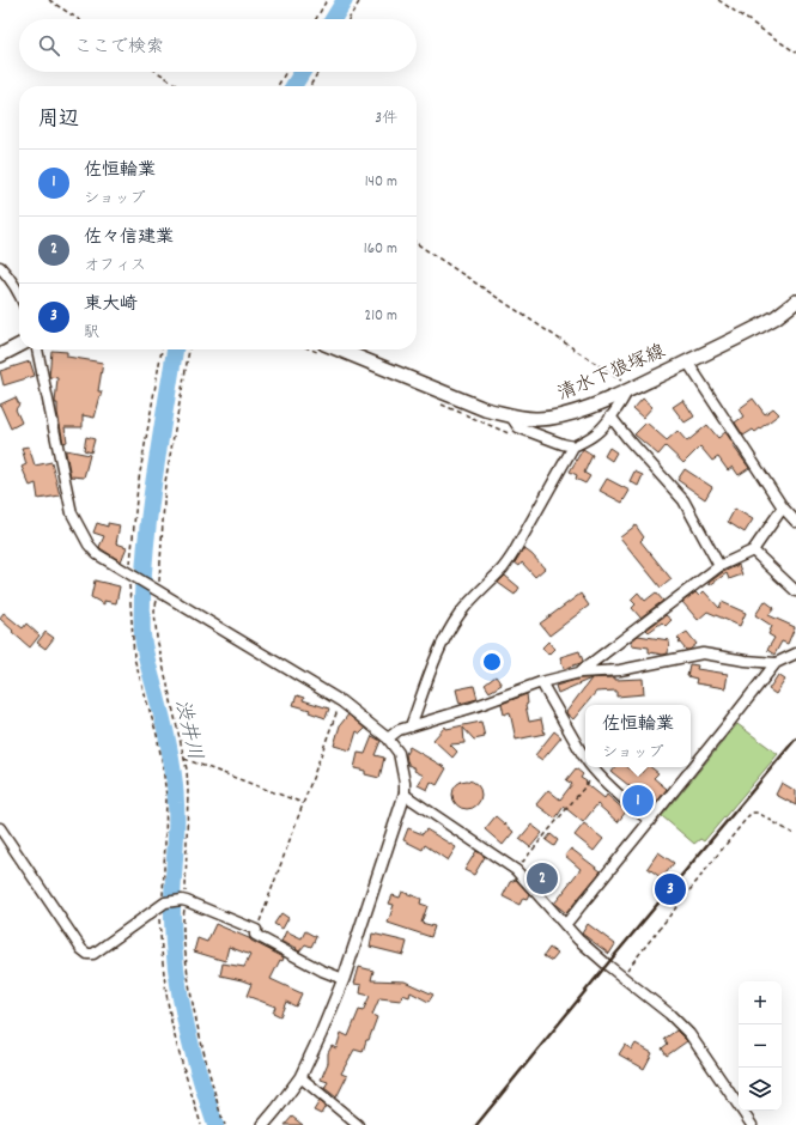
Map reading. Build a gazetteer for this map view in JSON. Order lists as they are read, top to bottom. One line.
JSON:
{"streets":{"main road":["清水下狼塚線"]},"water":["渋井川"],"page":{"search":"ここで検索","heading":["周辺","3件"],"list":[{"mark":"1","name":"佐恒輪業","note":"ショップ","value":"140 m"},{"mark":"2","name":"佐々信建業","note":"オフィス","value":"160 m"},{"mark":"3","name":"東大崎","note":"駅","value":"210 m"}],"popup":["佐恒輪業","ショップ"],"pins":["1","2","3"],"map_buttons":["+","−"]}}
